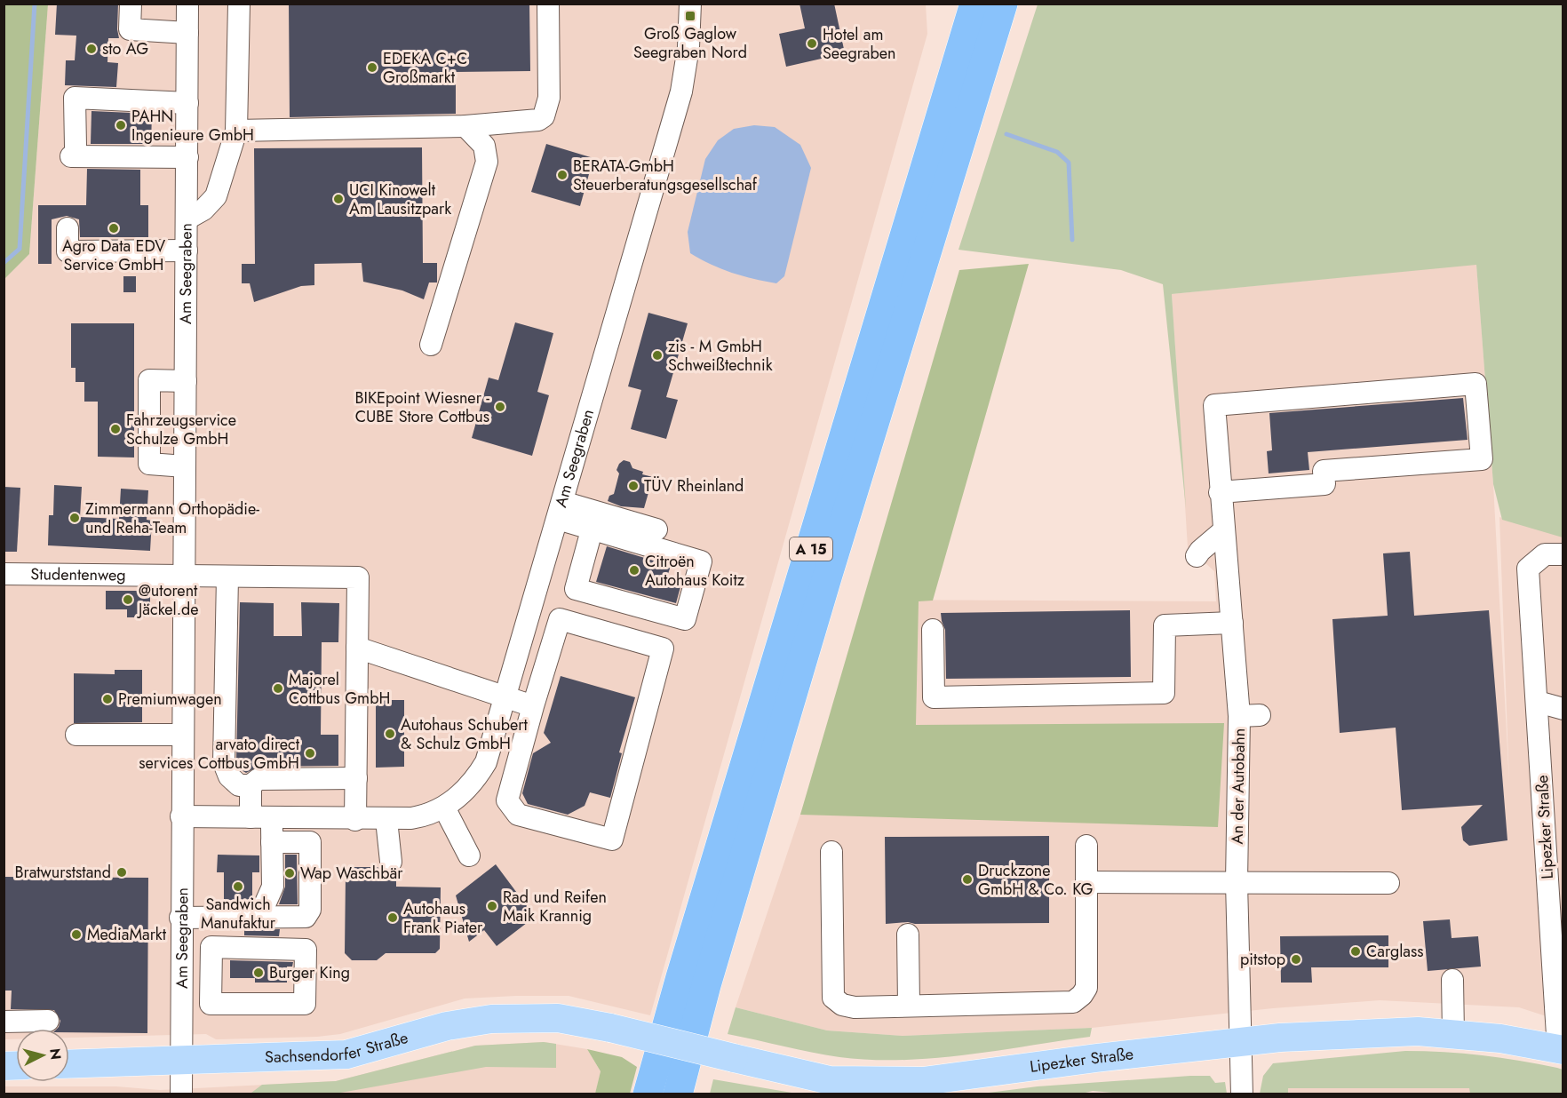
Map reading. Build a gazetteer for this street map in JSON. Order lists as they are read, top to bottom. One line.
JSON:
{"streets":{"highway":["A 15"],"main road":["Lipezker Straße","Sachsendorfer Straße"],"street":["Am Seegraben","Studentenweg","An der Autobahn"]},"crossings":[["Am Seegraben","Studentenweg"],["Am Seegraben","Sachsendorfer Straße"],["An der Autobahn","Lipezker Straße"],["Lipezker Straße","Sachsendorfer Straße"]],"places":{"transit":["Groß Gaglow Seegraben Nord"],"other":["Hotel am Seegraben","sto AG","EDEKA C+C Großmarkt","PAHN Ingenieure GmbH","BERATA-GmbH Steuerberatungsgesellschaf","UCI Kinowelt Am Lausitzpark","Agro Data EDV Service GmbH","zis - M GmbH Schweißtechnik","BIKEpoint Wiesner - CUBE Store Cottbus","Fahrzeugservice Schulze GmbH","TÜV Rheinland","Zimmermann Orthopädie- und Reha-Team","Citroën Autohaus Koitz","@utorent Jäckel.de","Majorel Cottbus GmbH","Premiumwagen","Autohaus Schubert & Schulz GmbH","arvato direct services Cottbus GmbH","Bratwurststand","Wap Waschbär","Druckzone GmbH & Co. KG","Sandwich Manufaktur","Rad und Reifen Maik Krannig","Autohaus Frank Piater","MediaMarkt","Carglass","pitstop","Burger King"]},"north":"right"}
